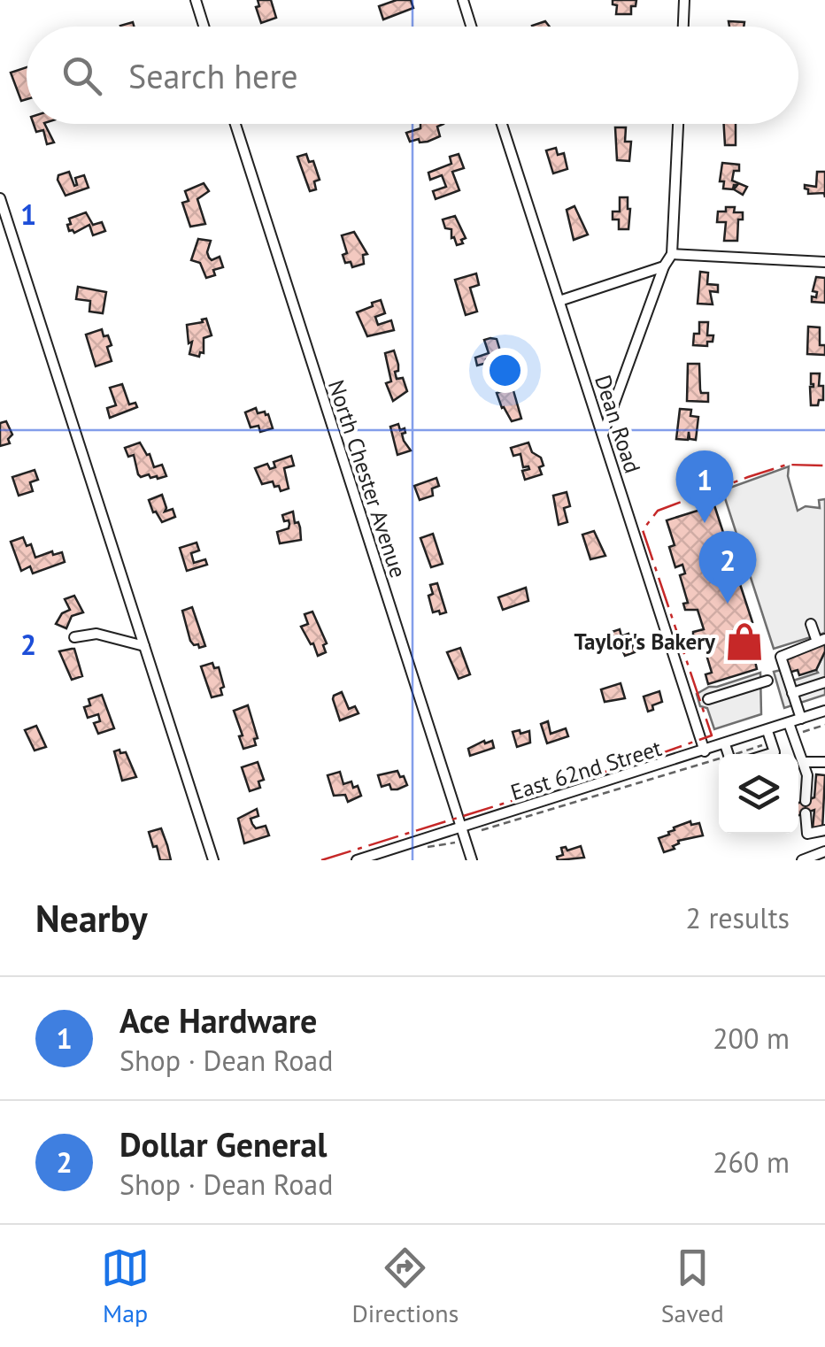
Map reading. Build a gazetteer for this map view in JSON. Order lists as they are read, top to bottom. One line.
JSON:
{"streets":{"street":["Dean Road","North Chester Avenue","East 62nd Street"]},"crossings":[["Dean Road","East 62nd Street"],["North Chester Avenue","East 62nd Street"]],"places":{"shop":["Taylor's Bakery"]},"page":{"search":"Search here","pins":["1","2"],"heading":["Nearby","2 results"],"list":[{"mark":"1","name":"Ace Hardware","note":"Shop · Dean Road","value":"200 m"},{"mark":"2","name":"Dollar General","note":"Shop · Dean Road","value":"260 m"}],"nav":["Map","Directions","Saved"]},"grid":{"rows":["1","2"]}}
